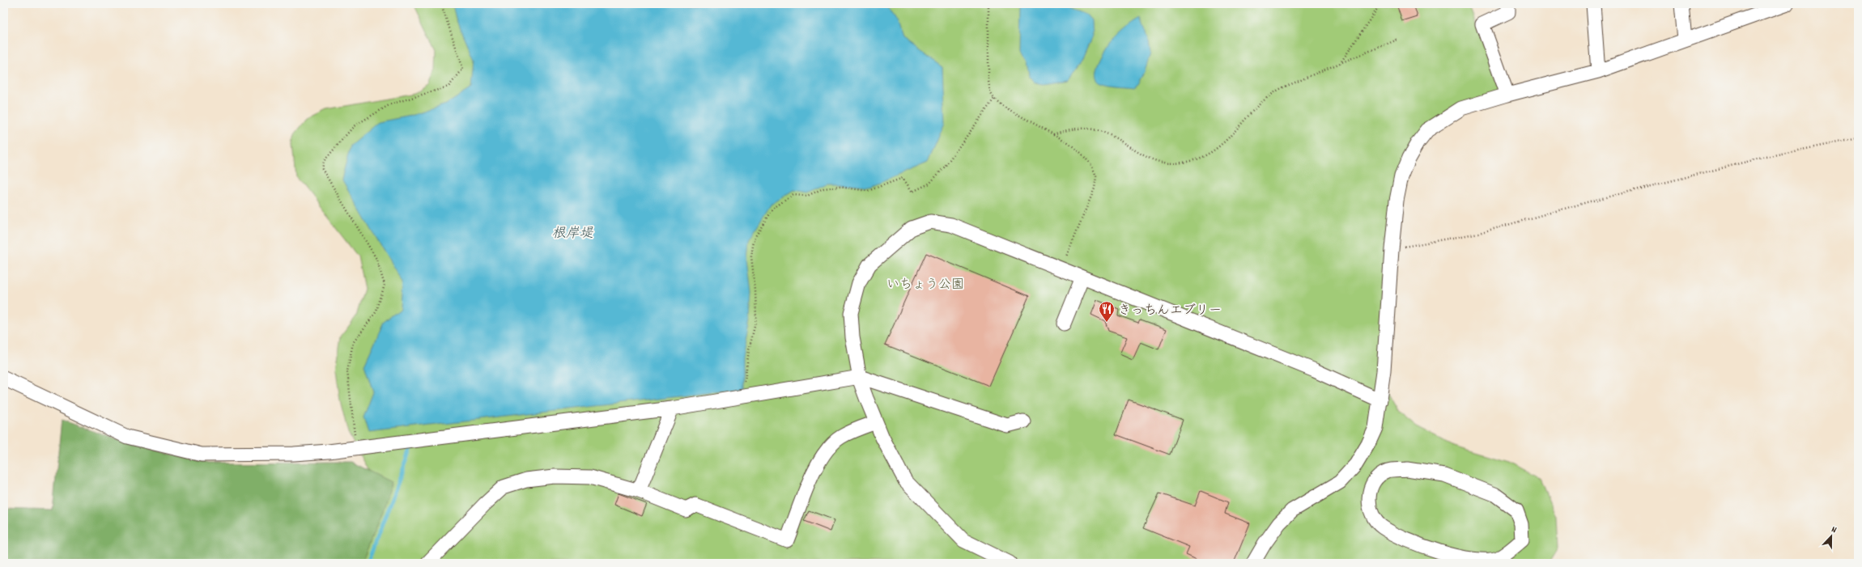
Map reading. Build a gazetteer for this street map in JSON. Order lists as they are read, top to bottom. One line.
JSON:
{"water":["根岸堤"],"parks":["いちょう公園"],"places":{"restaurant":["きっちんエブリー"]},"north":"top"}
